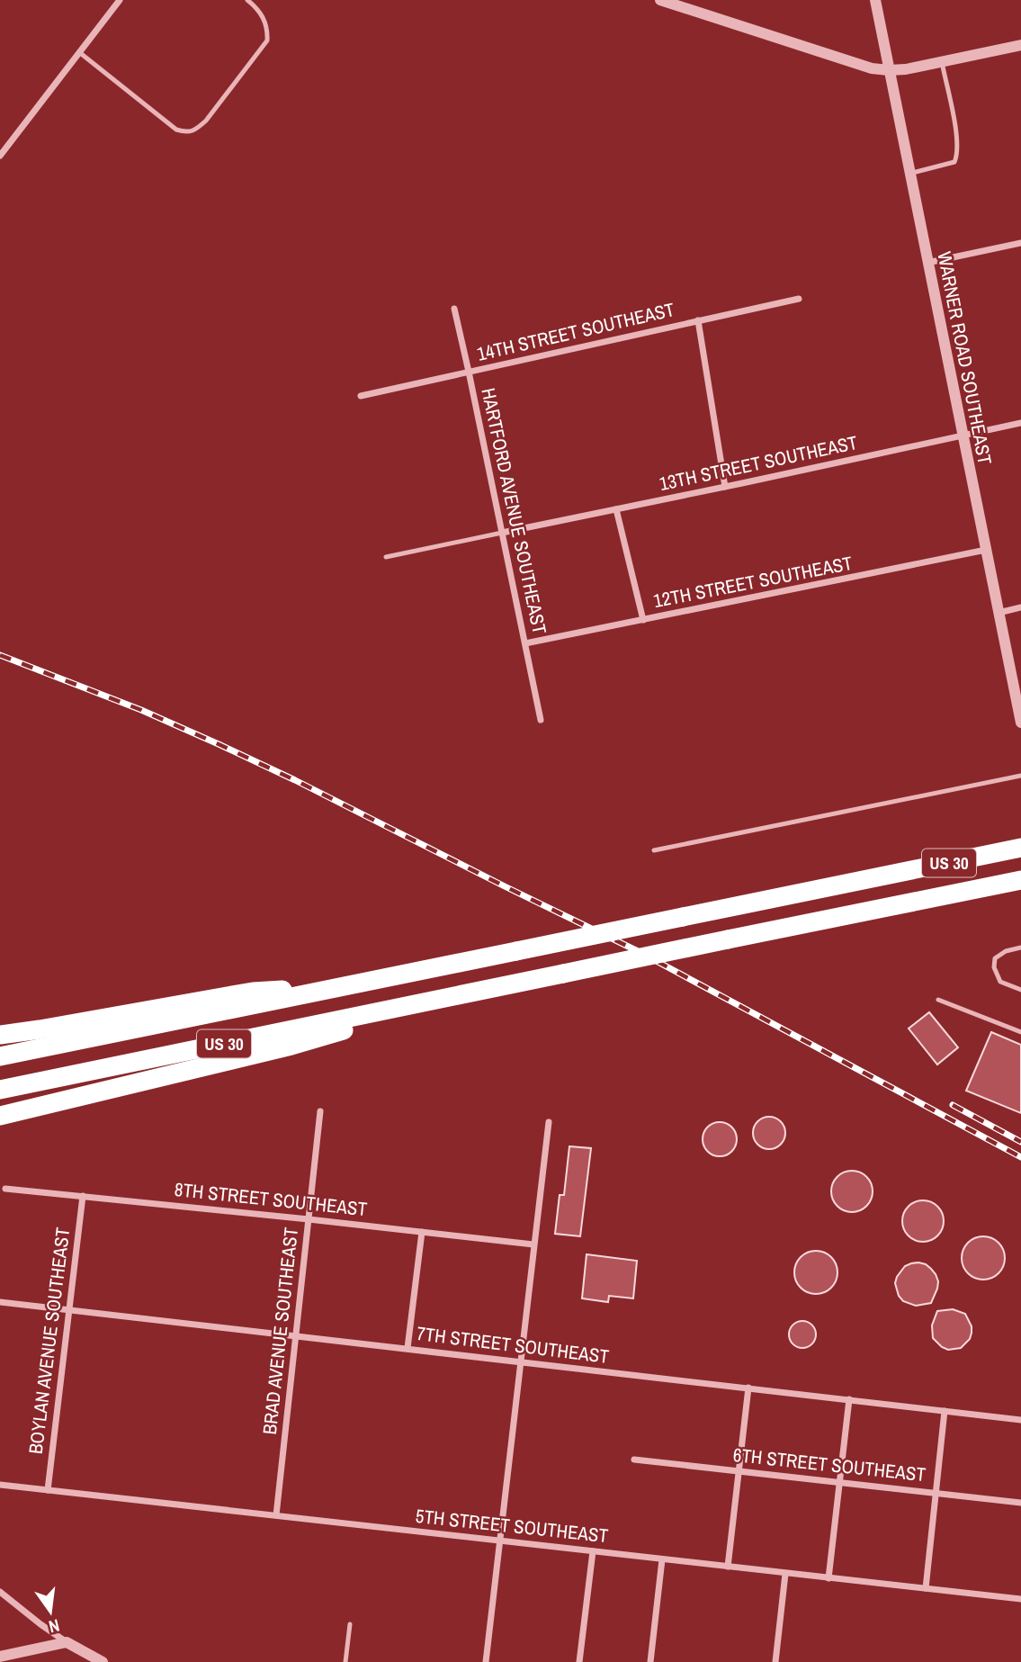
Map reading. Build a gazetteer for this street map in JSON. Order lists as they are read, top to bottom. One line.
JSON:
{"streets":{"highway":["US 30"],"street":["14TH STREET SOUTHEAST","WARNER ROAD SOUTHEAST","13TH STREET SOUTHEAST","HARTFORD AVENUE SOUTHEAST","12TH STREET SOUTHEAST","8TH STREET SOUTHEAST","BRAD AVENUE SOUTHEAST","BOYLAN AVENUE SOUTHEAST","7TH STREET SOUTHEAST","6TH STREET SOUTHEAST","5TH STREET SOUTHEAST"]},"crossings":[["14TH STREET SOUTHEAST","HARTFORD AVENUE SOUTHEAST"],["WARNER ROAD SOUTHEAST","13TH STREET SOUTHEAST"],["WARNER ROAD SOUTHEAST","12TH STREET SOUTHEAST"],["13TH STREET SOUTHEAST","HARTFORD AVENUE SOUTHEAST"],["HARTFORD AVENUE SOUTHEAST","12TH STREET SOUTHEAST"],["8TH STREET SOUTHEAST","BRAD AVENUE SOUTHEAST"],["8TH STREET SOUTHEAST","BOYLAN AVENUE SOUTHEAST"],["BRAD AVENUE SOUTHEAST","7TH STREET SOUTHEAST"],["BRAD AVENUE SOUTHEAST","5TH STREET SOUTHEAST"],["BOYLAN AVENUE SOUTHEAST","7TH STREET SOUTHEAST"],["BOYLAN AVENUE SOUTHEAST","5TH STREET SOUTHEAST"]],"north":"bottom"}
